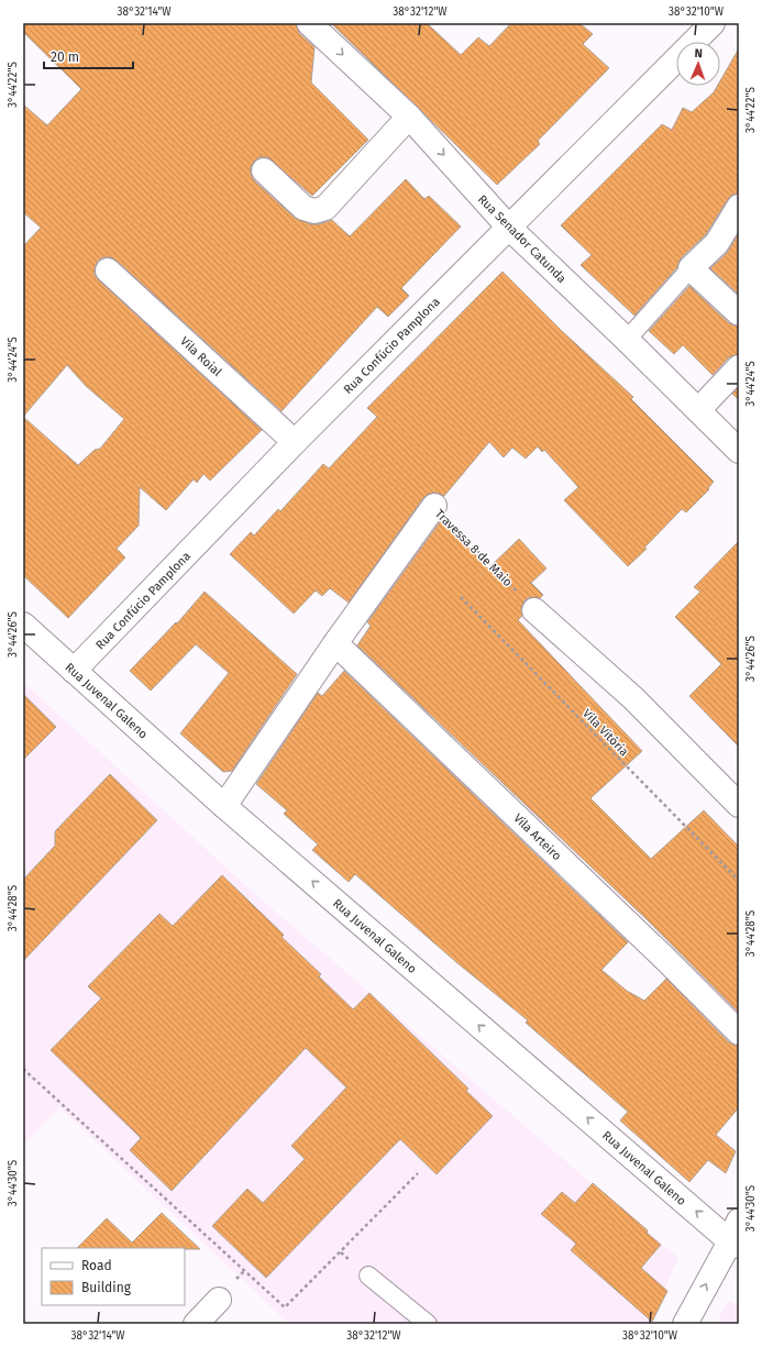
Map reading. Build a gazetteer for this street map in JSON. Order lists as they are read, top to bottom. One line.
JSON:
{"streets":{"street":["Rua Senador Catunda","Rua Confúcio Pamplona","Vila Roial","Travessa 8 de Maio","Rua Juvenal Galeno","Vila Arteiro"],"path":["Vila Vitória"]},"crossings":[["Rua Senador Catunda","Rua Confúcio Pamplona"],["Rua Confúcio Pamplona","Vila Roial"],["Rua Confúcio Pamplona","Rua Juvenal Galeno"],["Travessa 8 de Maio","Rua Juvenal Galeno"],["Travessa 8 de Maio","Vila Arteiro"]],"one_way":["Rua Senador Catunda","Rua Juvenal Galeno"],"legend":["Road","Building"],"scale_bar":"20 m","north":"top","coordinates":["38°32'14\"W","38°32'12\"W","38°32'10\"W","3°44'22\"S","3°44'24\"S","3°44'26\"S","3°44'28\"S","3°44'30\"S"]}
